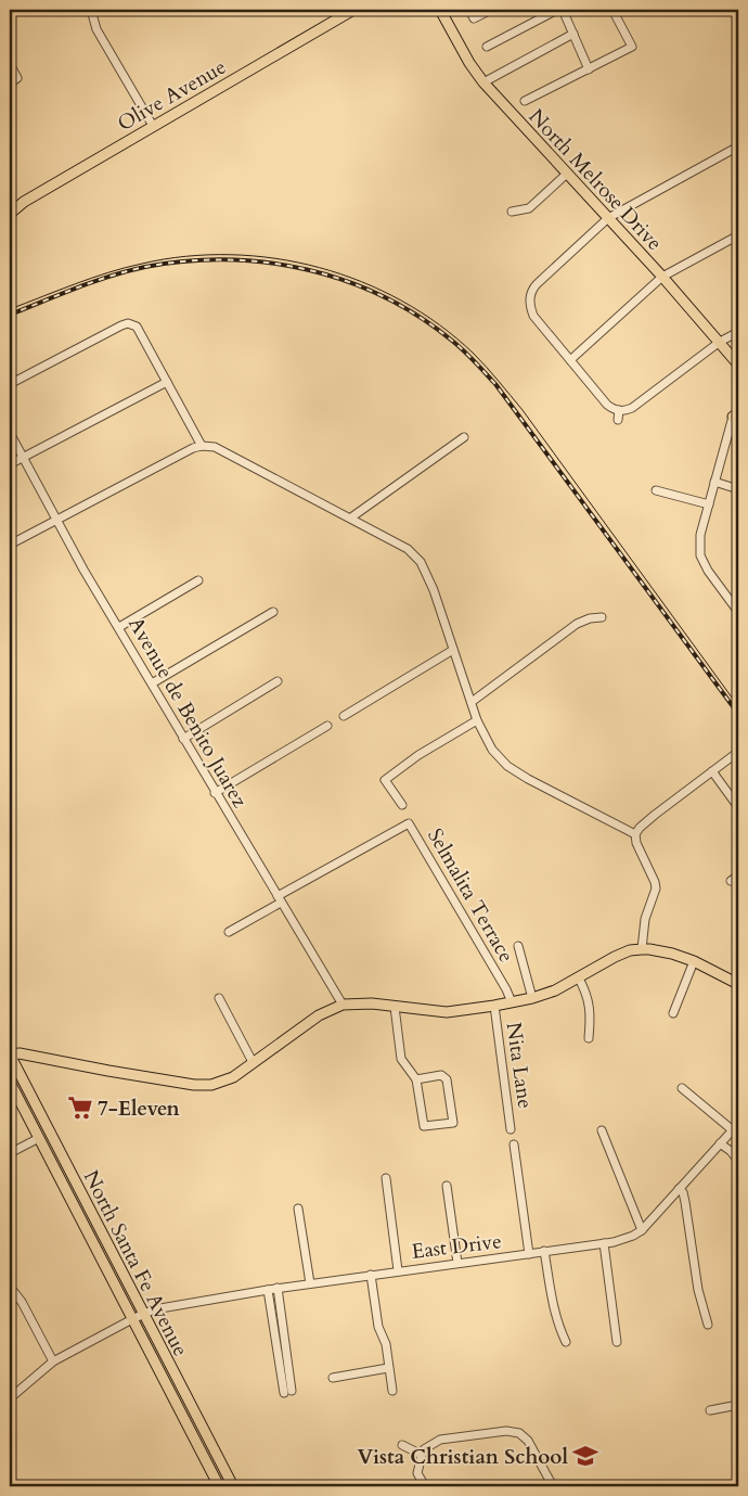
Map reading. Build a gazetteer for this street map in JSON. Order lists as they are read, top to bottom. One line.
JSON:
{"streets":{"main road":["Olive Avenue","North Melrose Drive","North Santa Fe Avenue"],"street":["Avenue de Benito Juarez","Selmalita Terrace","Nita Lane","East Drive"]},"crossings":[["Avenue de Benito Juarez","Selmalita Terrace"],["East Drive","North Santa Fe Avenue"]],"places":{"supermarket":["7-Eleven"],"school or university":["Vista Christian School"]}}
